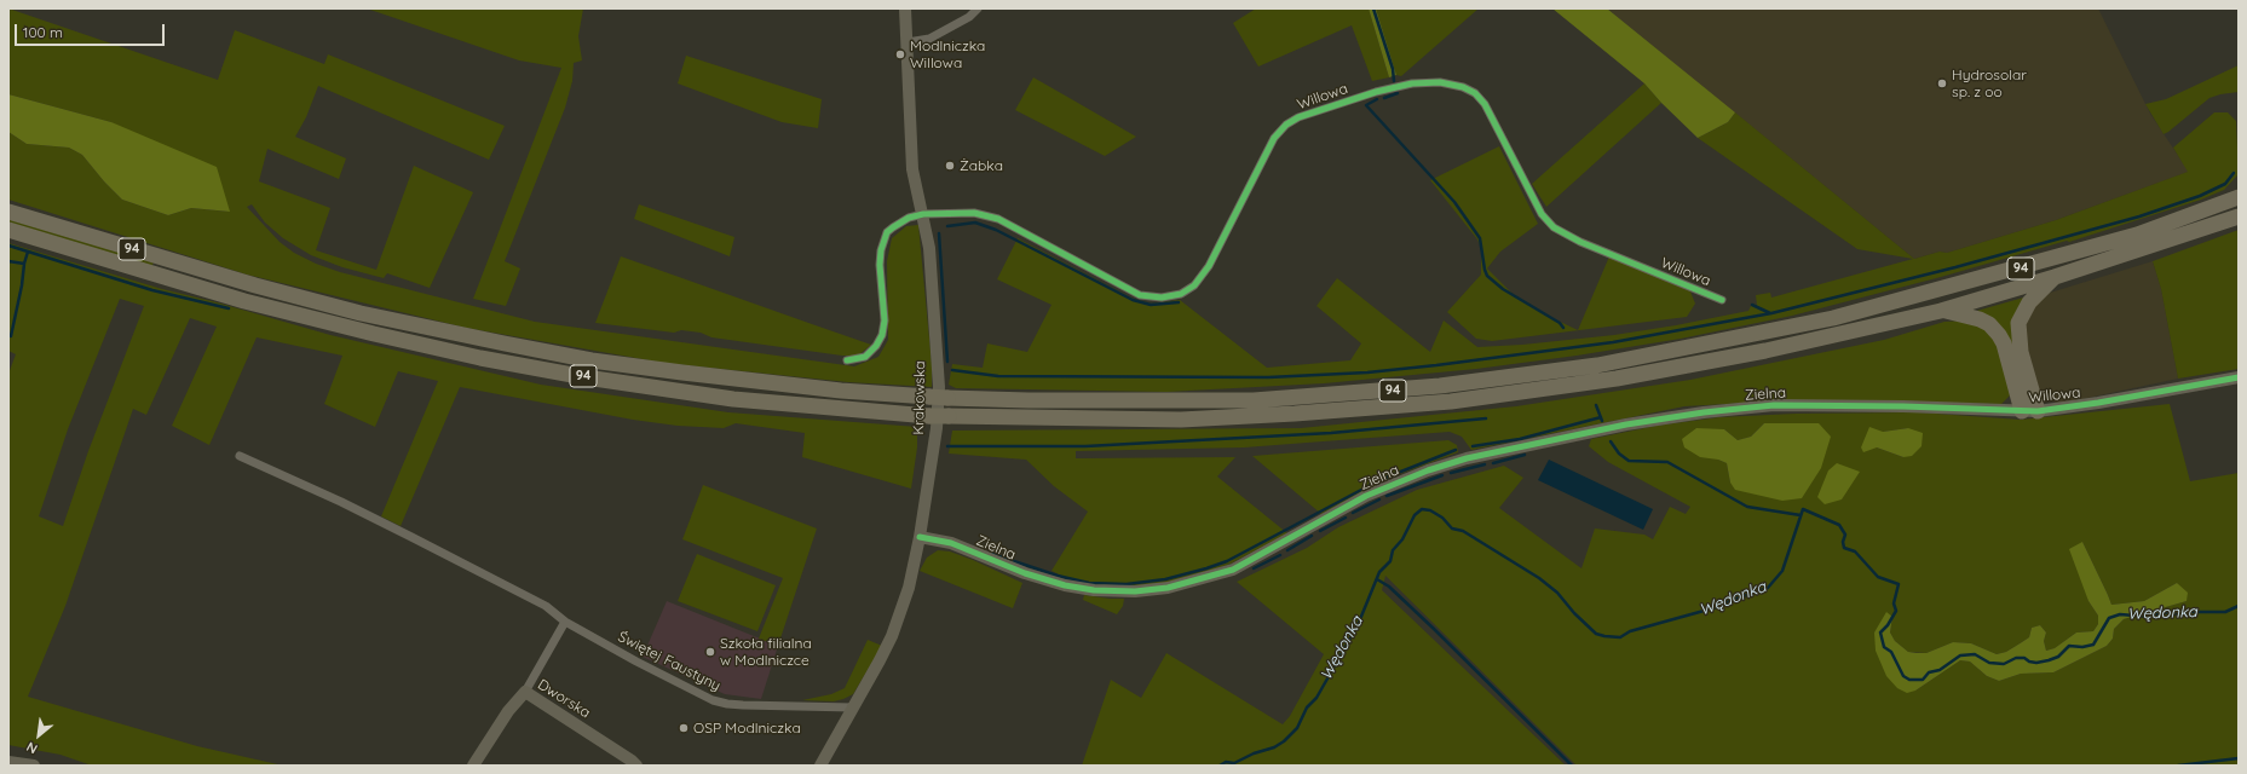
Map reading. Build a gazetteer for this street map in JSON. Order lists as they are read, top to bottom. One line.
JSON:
{"streets":{"highway":["94"],"street":["Willowa","Zielna","Krakowska","Świętej Faustyny","Dworska"]},"crossings":[["Willowa","Zielna"],["Willowa","Krakowska"],["Zielna","Krakowska"],["Krakowska","Świętej Faustyny"]],"water":["Wędonka"],"places":["Modlniczka Willowa","Hydrosolar sp. z oo","Żabka","Szkoła filialna w Modlniczce","OSP Modlniczka"],"scale_bar":"100 m","north":"bottom left"}
